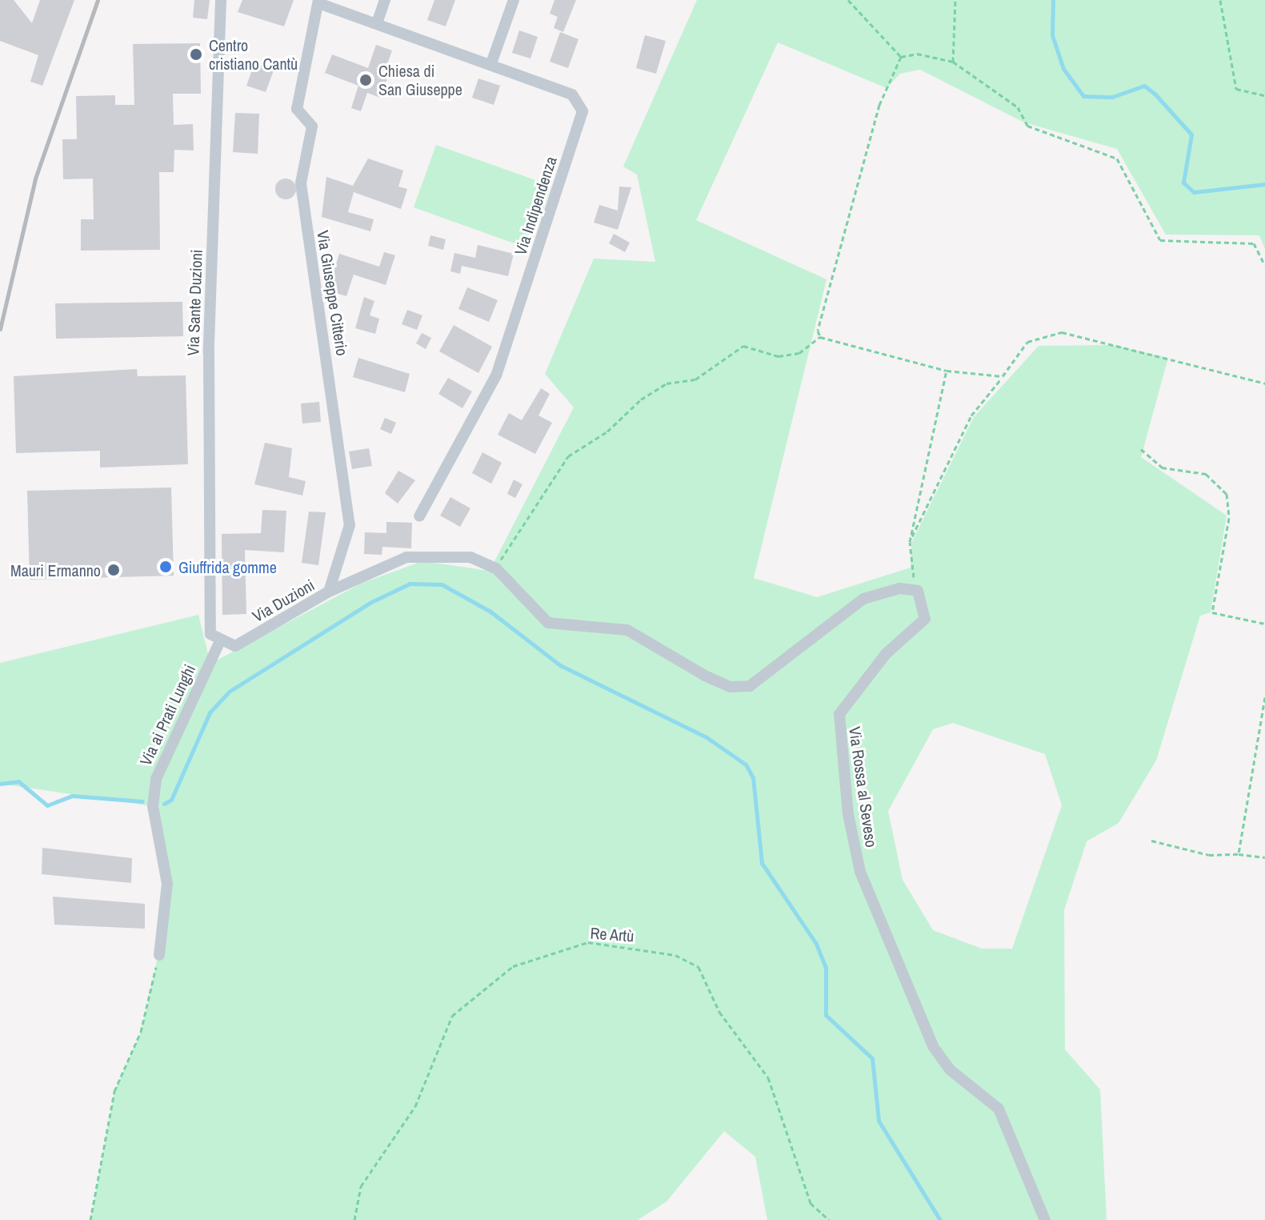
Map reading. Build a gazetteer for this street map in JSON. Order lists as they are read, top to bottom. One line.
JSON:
{"streets":{"street":["Via Indipendenza","Via Giuseppe Citterio","Via Sante Duzioni","Via Duzioni","Via ai Prati Lunghi","Via Rossa al Seveso"],"path":["Re Artù"]},"crossings":[["Via Indipendenza","Via Giuseppe Citterio"],["Via Giuseppe Citterio","Via Duzioni"],["Via Sante Duzioni","Via Duzioni"],["Via Sante Duzioni","Via ai Prati Lunghi"],["Via Duzioni","Via ai Prati Lunghi"]],"places":["Centro cristiano Cantù","Chiesa di San Giuseppe","Giuffrida gomme","Mauri Ermanno"]}
